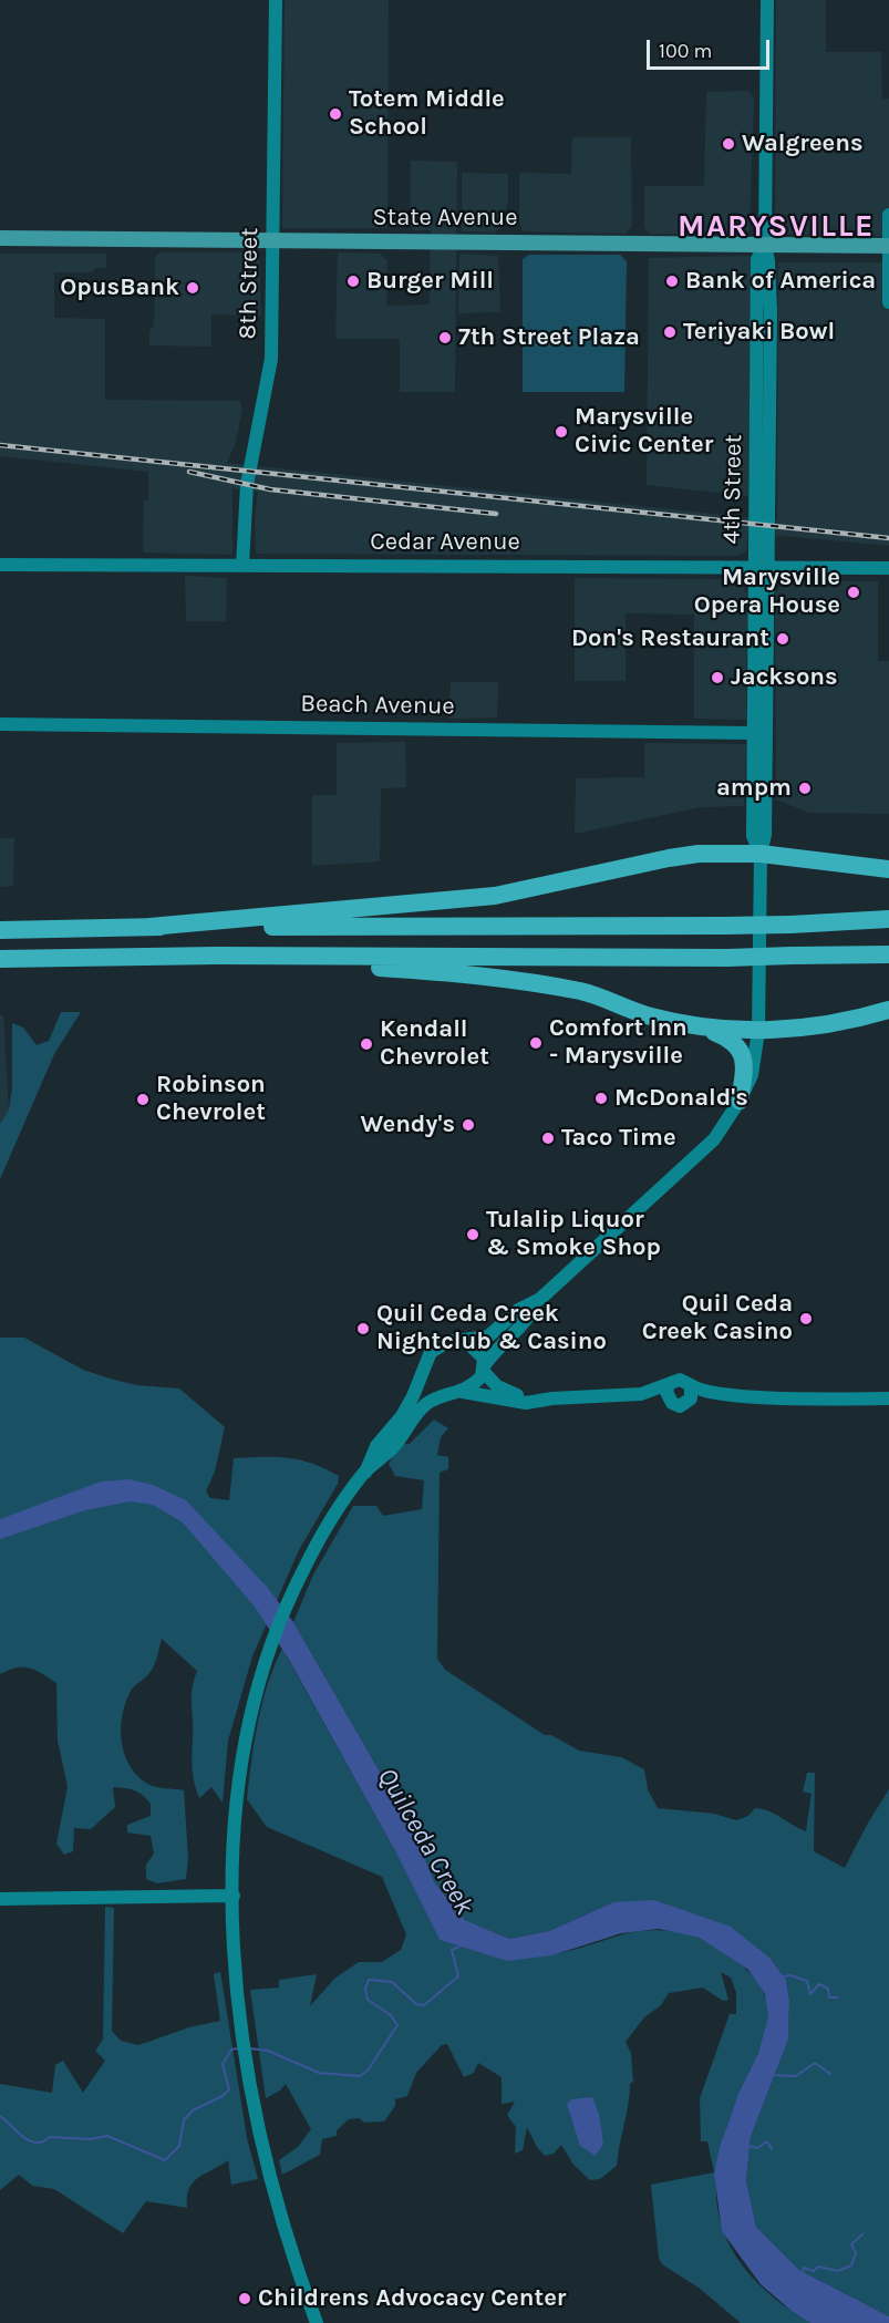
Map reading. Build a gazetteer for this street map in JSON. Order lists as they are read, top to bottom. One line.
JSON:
{"streets":{"main road":["State Avenue","8th Street","4th Street","Cedar Avenue","Beach Avenue"]},"crossings":[["State Avenue","8th Street"],["State Avenue","4th Street"],["8th Street","Cedar Avenue"],["4th Street","Cedar Avenue"],["4th Street","Beach Avenue"]],"districts":["MARYSVILLE"],"water":["Quilceda Creek"],"places":["Totem Middle School","Walgreens","Burger Mill","Bank of America","OpusBank","Teriyaki Bowl","7th Street Plaza","Marysville Civic Center","Marysville Opera House","Don's Restaurant","Jacksons","ampm","Comfort Inn - Marysville","Kendall Chevrolet","McDonald's","Robinson Chevrolet","Wendy's","Taco Time","Tulalip Liquor & Smoke Shop","Quil Ceda Creek Casino","Quil Ceda Creek Nightclub & Casino","Childrens Advocacy Center"],"scale_bar":"100 m"}
